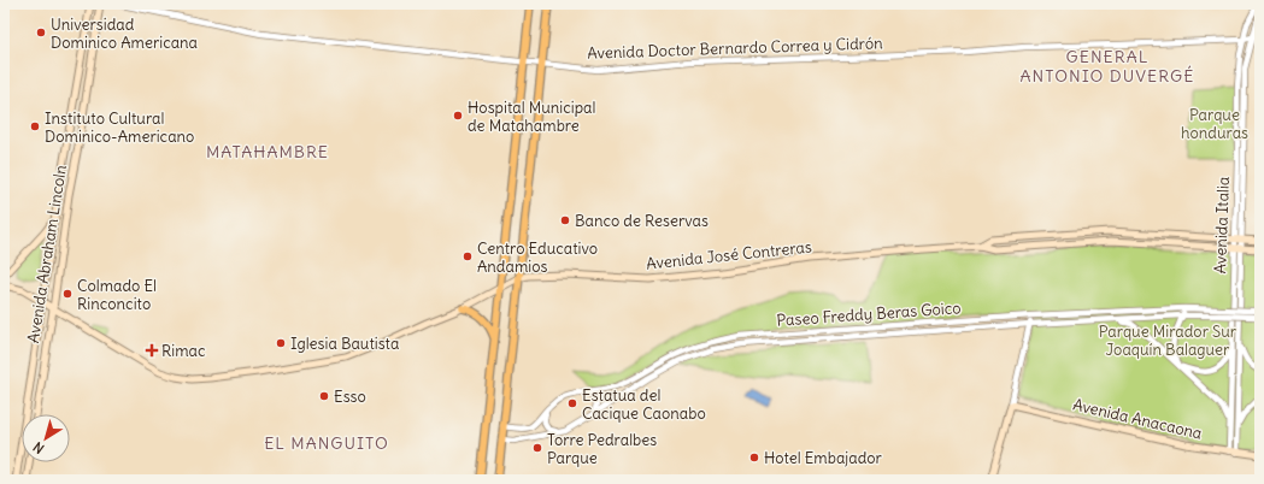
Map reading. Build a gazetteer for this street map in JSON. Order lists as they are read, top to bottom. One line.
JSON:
{"streets":{"main road":["Avenida Abraham Lincoln","Avenida José Contreras","Avenida Anacaona"],"street":["Avenida Doctor Bernardo Correa y Cidrón","Avenida Italia","Paseo Freddy Beras Goico"]},"crossings":[["Avenida Doctor Bernardo Correa y Cidrón","Avenida Italia"],["Avenida Italia","Avenida José Contreras"],["Avenida Italia","Avenida Anacaona"],["Avenida Abraham Lincoln","Avenida José Contreras"]],"districts":["GENERAL ANTONIO DUVERGÉ","MATAHAMBRE","EL MANGUITO"],"parks":["Parque honduras","Parque Mirador Sur Joaquín Balaguer"],"places":{"other":["Universidad Dominico Americana","Hospital Municipal de Matahambre","Instituto Cultural Dominico-Americano","Banco de Reservas","Centro Educativo Andamios","Colmado El Rinconcito","Iglesia Bautista","Esso","Estatua del Cacique Caonabo","Torre Pedralbes Parque","Hotel Embajador"],"health":["Rimac"]},"north":"bottom left"}
